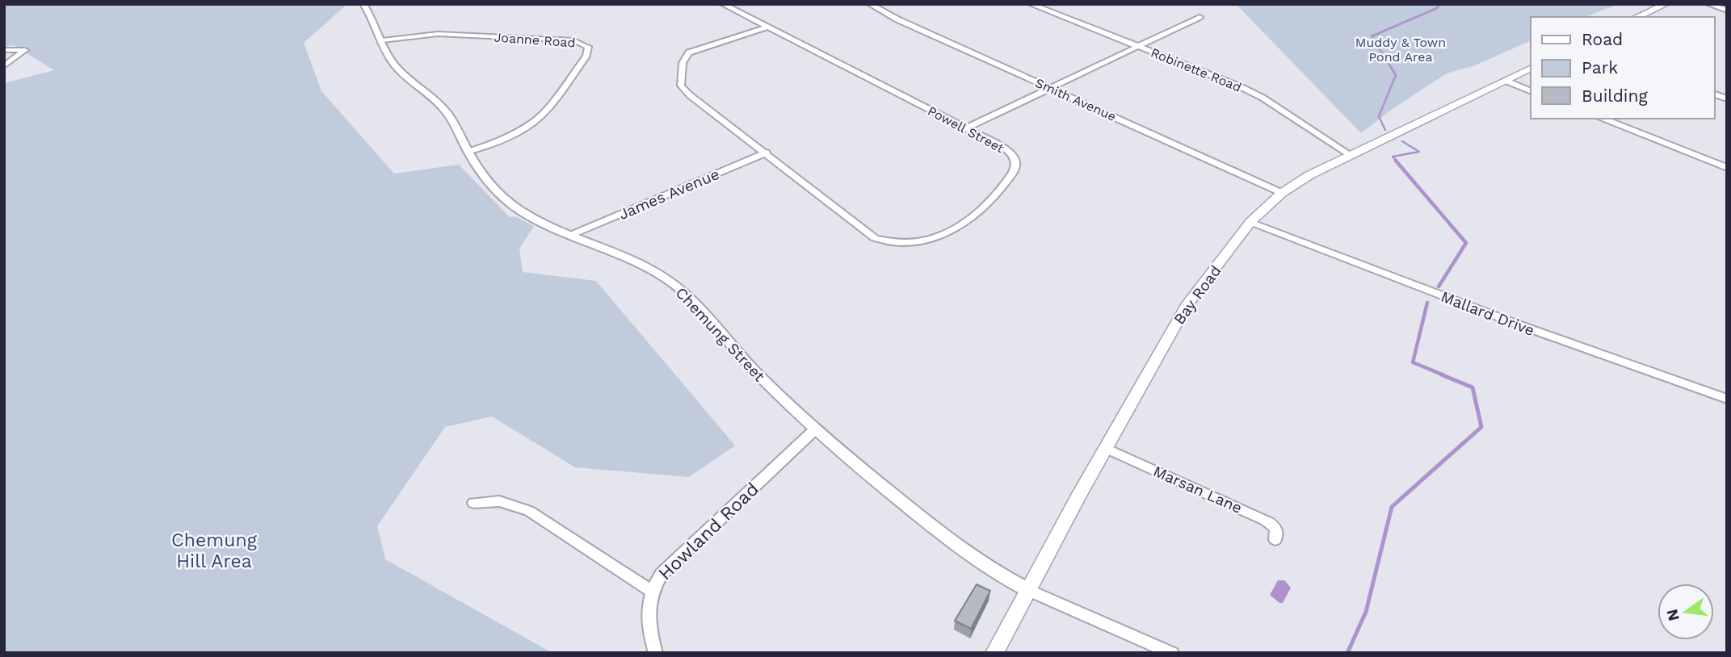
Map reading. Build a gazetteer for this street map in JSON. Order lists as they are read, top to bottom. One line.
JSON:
{"streets":{"main road":["Bay Road"],"street":["Joanne Road","Robinette Road","Smith Avenue","Powell Street","James Avenue","Mallard Drive","Chemung Street","Marsan Lane","Howland Road"]},"crossings":[["Joanne Road","Chemung Street"],["Robinette Road","Bay Road"],["Smith Avenue","Bay Road"],["Powell Street","James Avenue"],["James Avenue","Chemung Street"],["Bay Road","Mallard Drive"],["Bay Road","Chemung Street"],["Bay Road","Marsan Lane"],["Chemung Street","Howland Road"]],"parks":["Muddy & Town Pond Area","Chemung Hill Area"],"legend":["Road","Park","Building"],"north":"left"}
